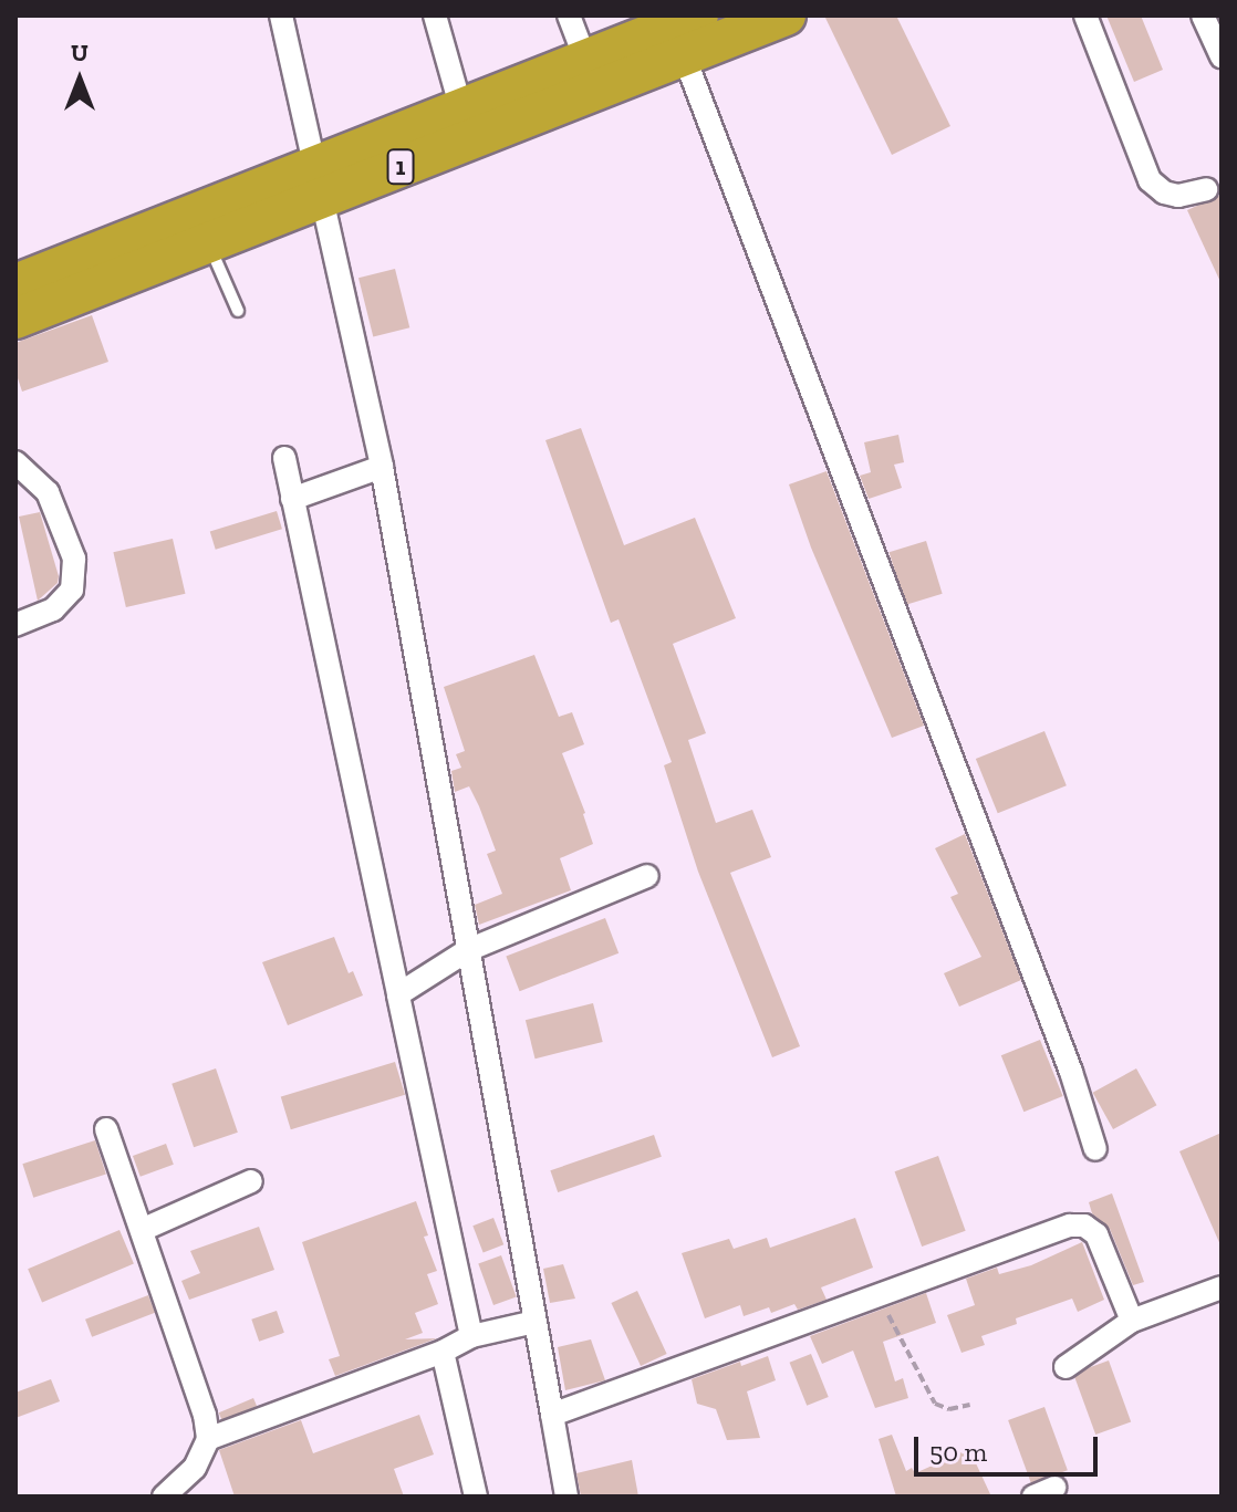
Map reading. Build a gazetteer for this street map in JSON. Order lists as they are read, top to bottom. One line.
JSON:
{"streets":{"highway":["1"]},"scale_bar":"50 m","north":"top"}
